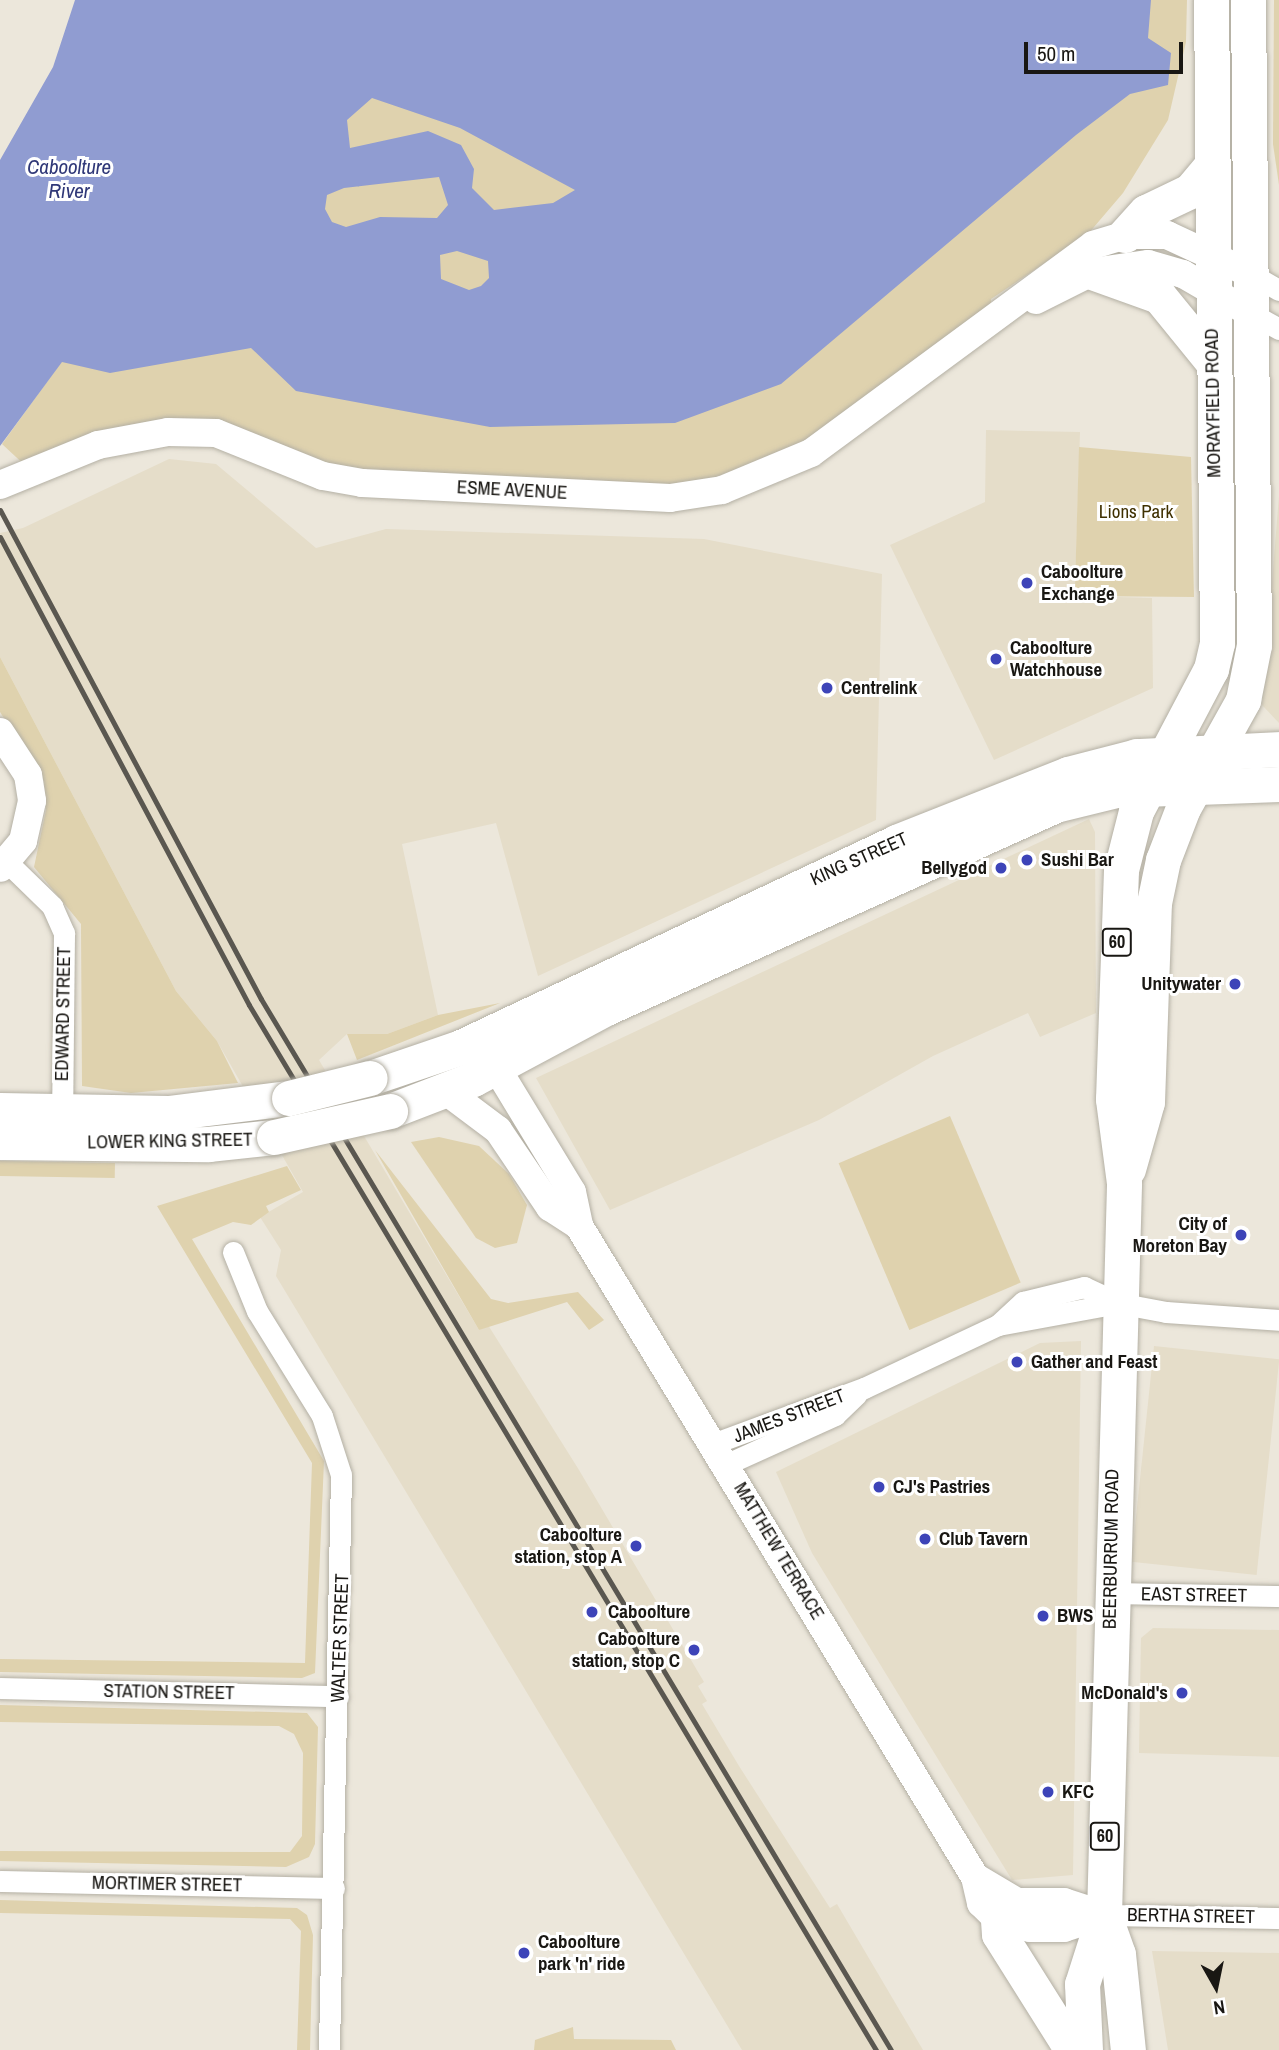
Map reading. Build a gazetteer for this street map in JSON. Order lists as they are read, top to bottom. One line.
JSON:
{"streets":{"main road":["MORAYFIELD ROAD","KING STREET","60","LOWER KING STREET","BEERBURRUM ROAD"],"street":["ESME AVENUE","EDWARD STREET","JAMES STREET","MATTHEW TERRACE","EAST STREET","WALTER STREET","STATION STREET","MORTIMER STREET","BERTHA STREET"]},"crossings":[["MORAYFIELD ROAD","ESME AVENUE"],["MORAYFIELD ROAD","KING STREET"],["MORAYFIELD ROAD","BEERBURRUM ROAD"],["KING STREET","LOWER KING STREET"],["KING STREET","BEERBURRUM ROAD"],["KING STREET","MATTHEW TERRACE"],["EDWARD STREET","LOWER KING STREET"],["LOWER KING STREET","MATTHEW TERRACE"],["JAMES STREET","BEERBURRUM ROAD"],["JAMES STREET","MATTHEW TERRACE"],["BEERBURRUM ROAD","MATTHEW TERRACE"],["BEERBURRUM ROAD","EAST STREET"],["BEERBURRUM ROAD","BERTHA STREET"],["MATTHEW TERRACE","BERTHA STREET"],["WALTER STREET","STATION STREET"],["WALTER STREET","MORTIMER STREET"]],"water":["Caboolture River"],"parks":["Lions Park"],"places":["Caboolture Exchange","Caboolture Watchhouse","Centrelink","Sushi Bar","Bellygod","Unitywater","City of Moreton Bay","Gather and Feast","CJ's Pastries","Club Tavern","Caboolture station, stop A","Caboolture","BWS","Caboolture station, stop C","McDonald's","KFC","Caboolture park 'n' ride"],"scale_bar":"50 m","north":"bottom"}
